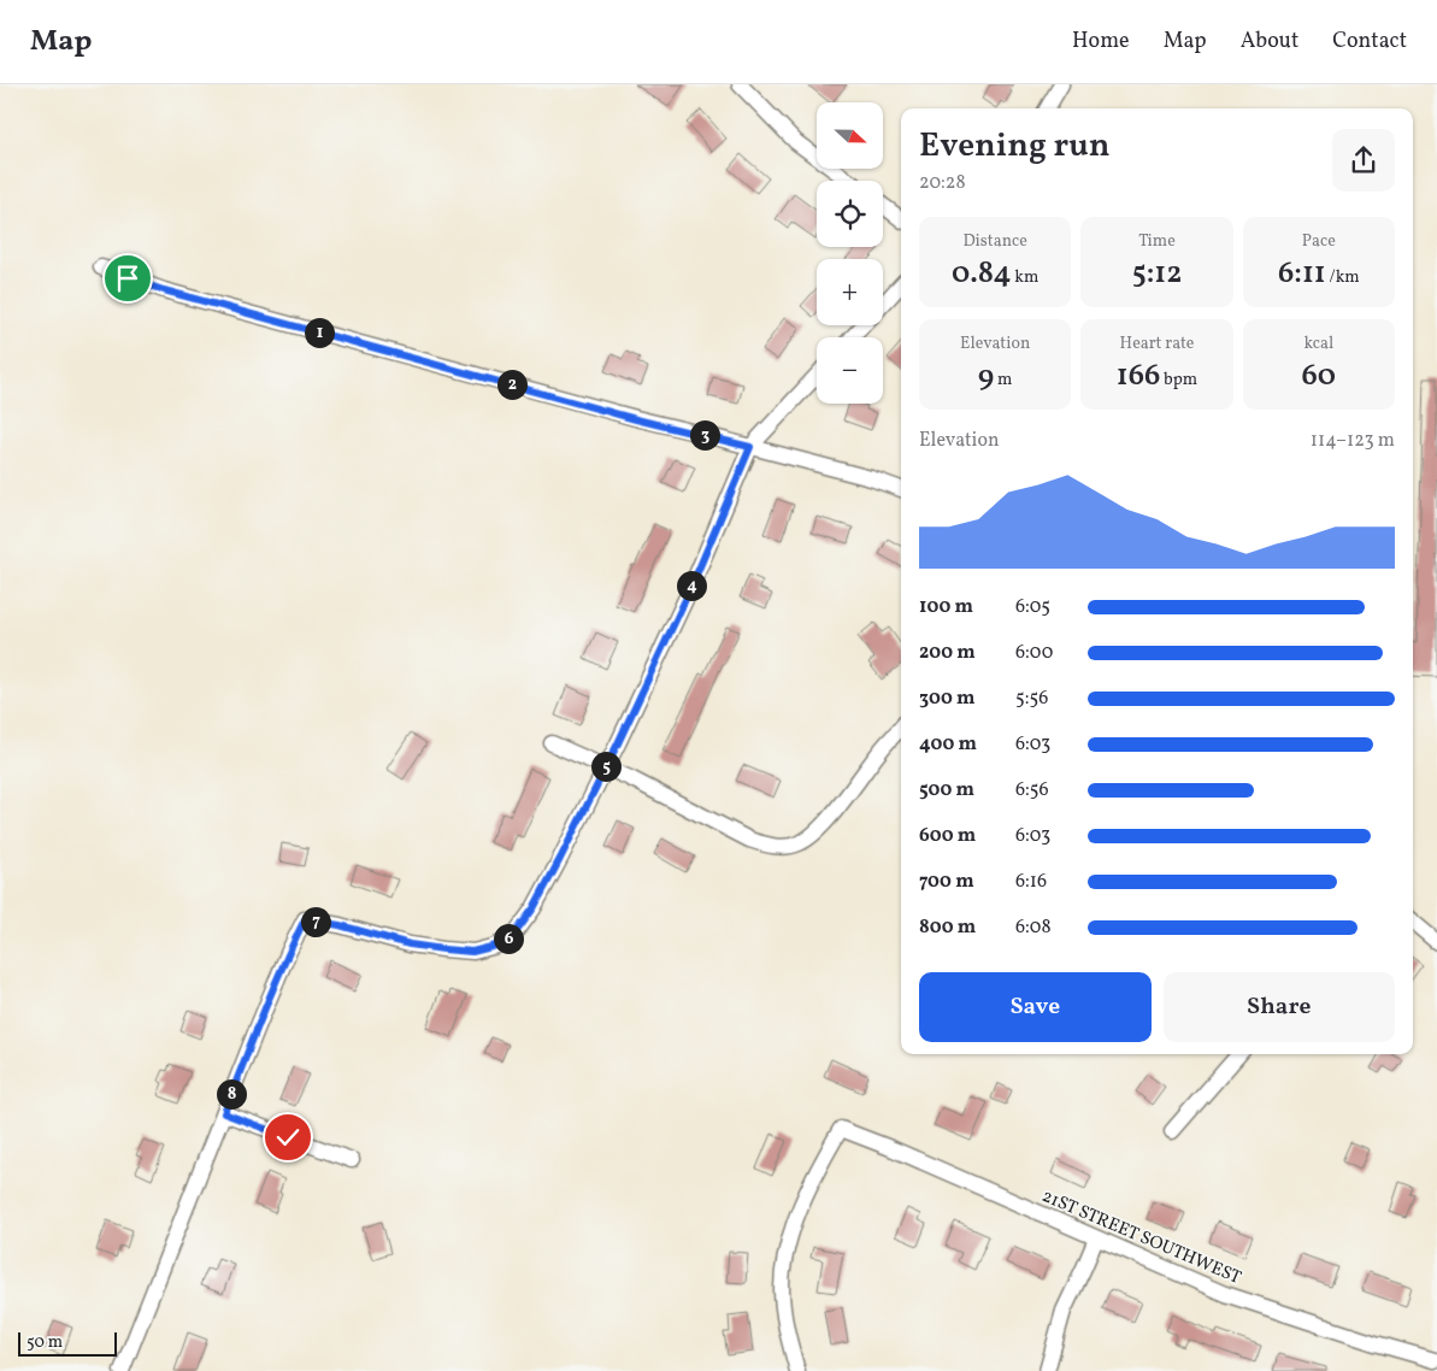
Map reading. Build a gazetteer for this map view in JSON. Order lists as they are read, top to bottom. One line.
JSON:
{"streets":{"street":["21ST STREET SOUTHWEST"]},"scale_bar":"50 m","north":"right","page":{"header":"Map","nav":["Home","Map","About","Contact"],"map_buttons":["+","−"],"heading":["Evening run","20:28"],"stats":[["Distance","0.84 km"],["Time","5:12"],["Pace","6:11 /km"],["Elevation","9 m"],["Heart rate","166 bpm"],["kcal","60"]],"pins":["1","2","3","4","5","7","6","8"],"chart":["Elevation","114–123 m"],"list":[{"name":"100 m","note":"6:05"},{"name":"200 m","note":"6:00"},{"name":"300 m","note":"5:56"},{"name":"400 m","note":"6:03"},{"name":"500 m","note":"6:56"},{"name":"600 m","note":"6:03"},{"name":"700 m","note":"6:16"},{"name":"800 m","note":"6:08"}],"buttons":["Save","Share"],"scale":"50 m"}}
